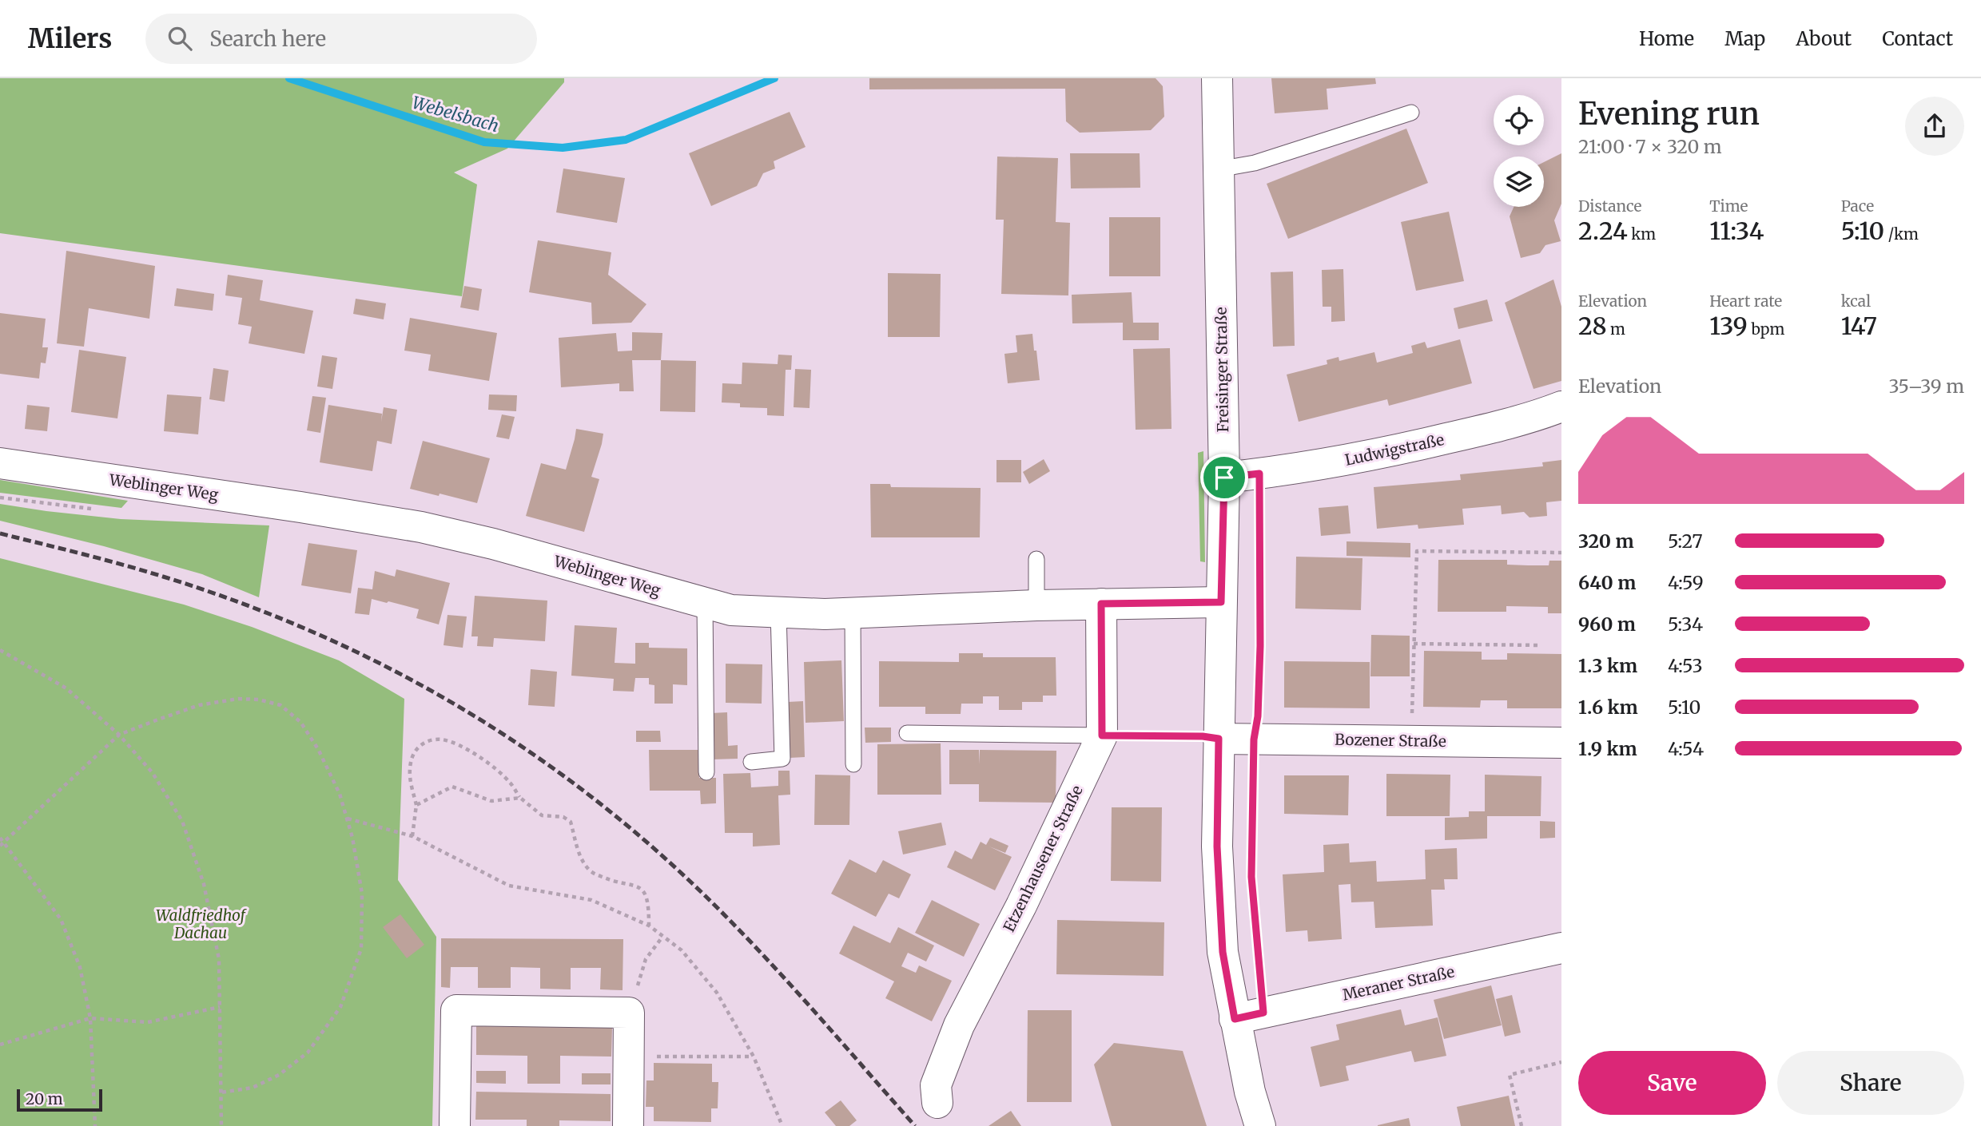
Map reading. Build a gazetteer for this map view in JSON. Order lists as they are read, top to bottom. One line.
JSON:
{"streets":{"street":["Freisinger Straße","Ludwigstraße","Weblinger Weg","Bozener Straße","Etzenhausener Straße","Meraner Straße"]},"crossings":[["Freisinger Straße","Ludwigstraße"],["Freisinger Straße","Weblinger Weg"],["Freisinger Straße","Bozener Straße"],["Freisinger Straße","Meraner Straße"],["Weblinger Weg","Etzenhausener Straße"]],"water":["Webelsbach"],"parks":["Waldfriedhof Dachau"],"scale_bar":"20 m","page":{"header":"Milers","search":"Search here","nav":["Home","Map","About","Contact"],"heading":["Evening run","21:00 · 7 × 320 m"],"stats":[["Distance","2.24 km"],["Time","11:34"],["Pace","5:10 /km"],["Elevation","28 m"],["Heart rate","139 bpm"],["kcal","147"]],"chart":["Elevation","35–39 m"],"list":[{"name":"320 m","note":"5:27"},{"name":"640 m","note":"4:59"},{"name":"960 m","note":"5:34"},{"name":"1.3 km","note":"4:53"},{"name":"1.6 km","note":"5:10"},{"name":"1.9 km","note":"4:54"}],"buttons":["Save","Share"],"scale":"20 m"}}
